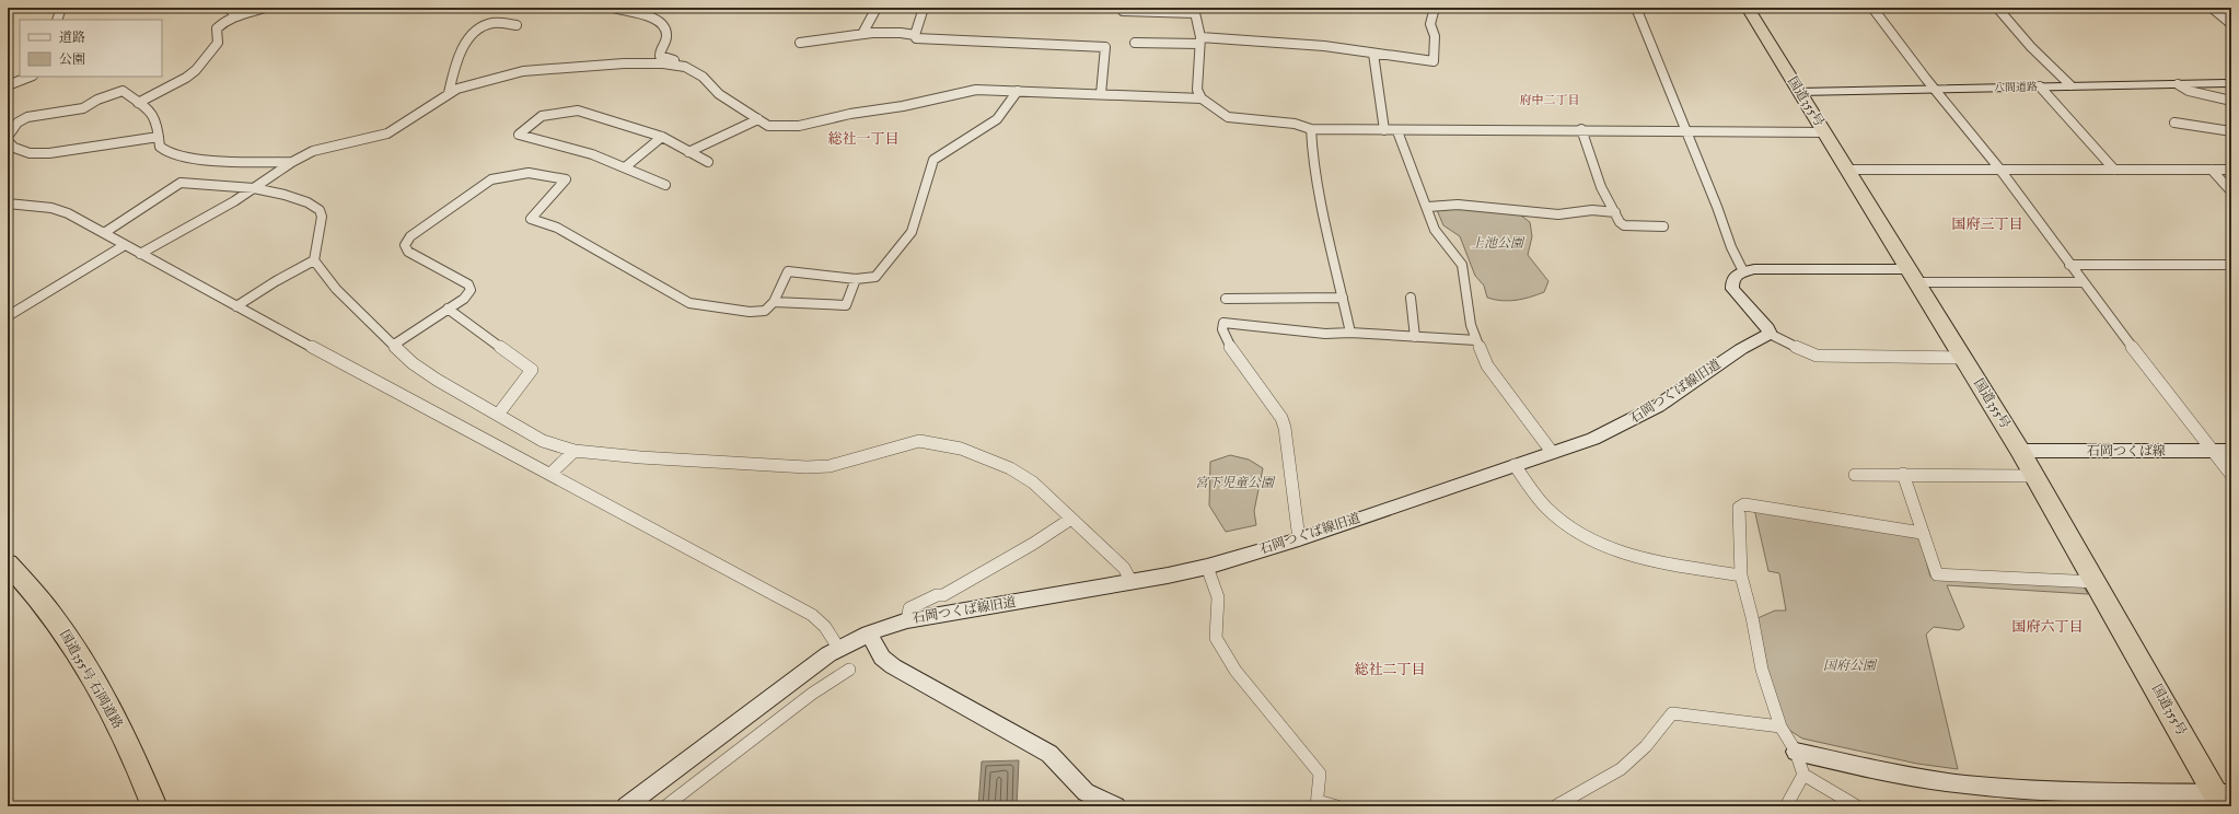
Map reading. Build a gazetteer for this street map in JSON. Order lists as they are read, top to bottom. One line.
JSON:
{"streets":{"highway":["国道355号","国道355号 石岡道路"],"street":["八間道路","石岡つくば線旧道","石岡つくば線"]},"crossings":[["八間道路","国道355号"],["国道355号","石岡つくば線"]],"districts":["府中二丁目","総社一丁目","国府三丁目","国府六丁目","総社二丁目"],"parks":["上池公園","宮下児童公園","国府公園"],"legend":["道路","公園"]}
